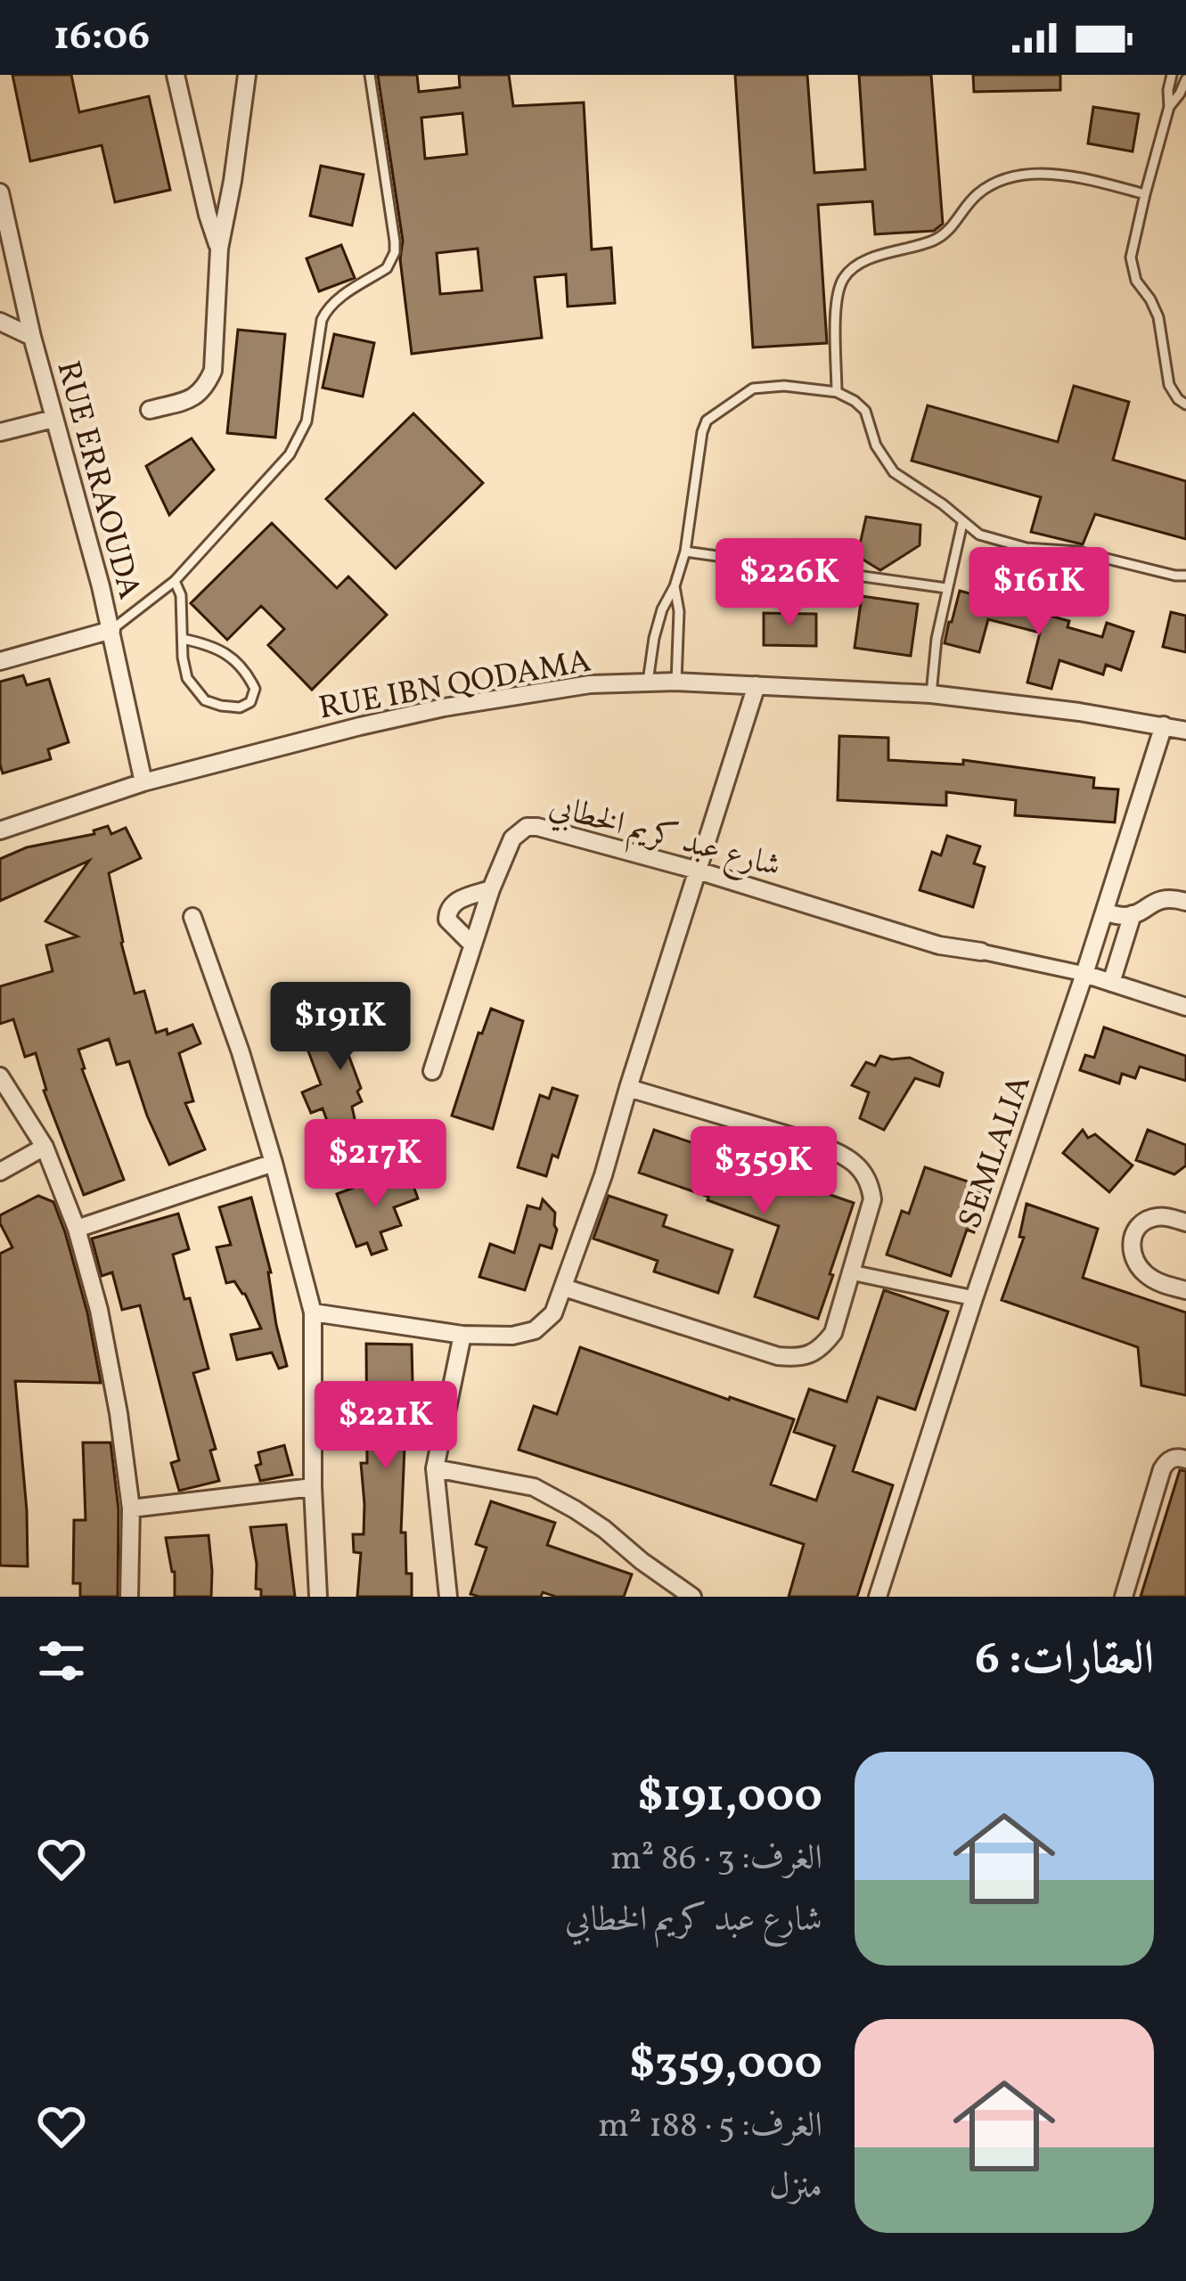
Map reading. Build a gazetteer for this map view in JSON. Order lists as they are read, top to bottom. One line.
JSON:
{"streets":{"street":["RUE ERRAOUDA","RUE IBN QODAMA","شارع عبد كريم الخطابي","SEMLALIA"]},"crossings":[["RUE ERRAOUDA","RUE IBN QODAMA"],["RUE IBN QODAMA","SEMLALIA"]],"page":{"status":"16:06","price":["$226K","$161K","$191K","$217K","$359K","$221K"],"heading":"العقارات: 6","list":[{"name":"$191,000","note":"الغرف: 3 · 86 m² · شارع عبد كريم الخطابي"},{"name":"$359,000","note":"الغرف: 5 · 188 m² · منزل"}]}}
